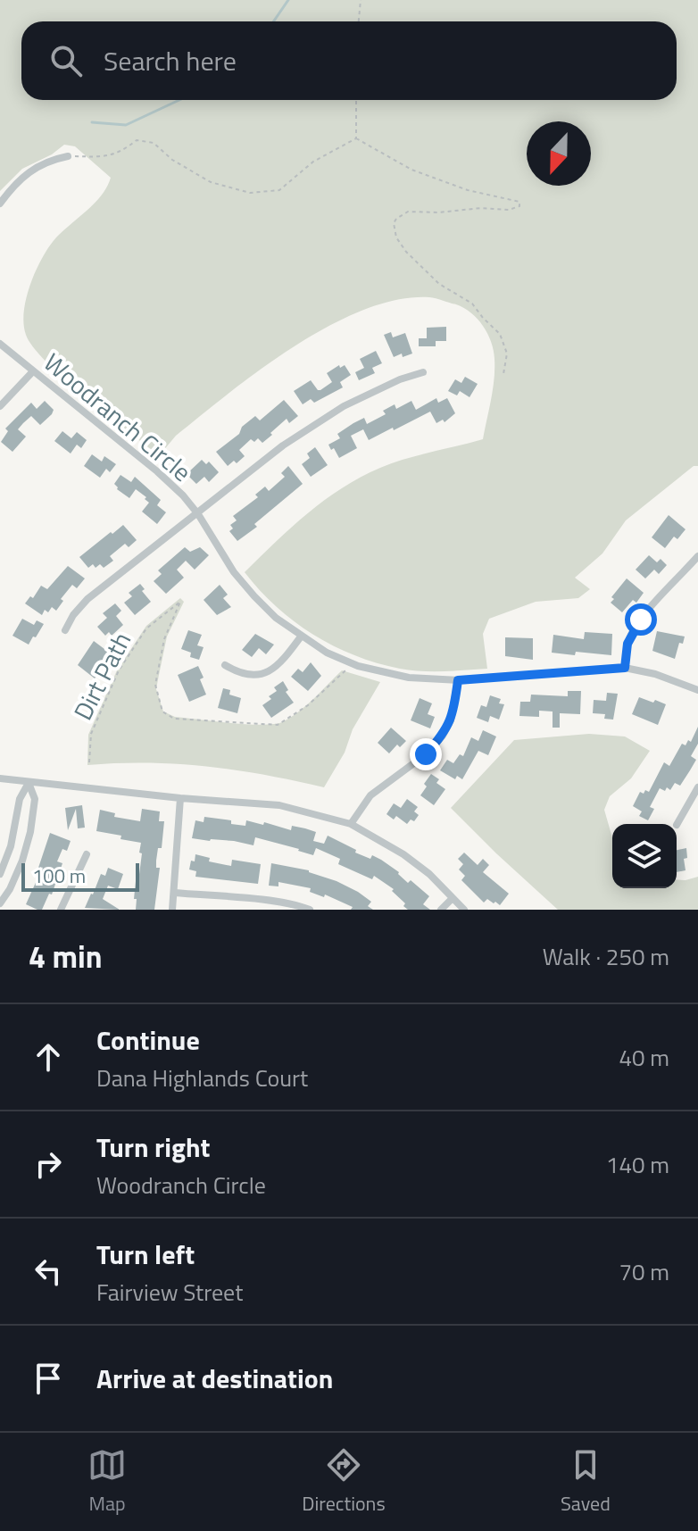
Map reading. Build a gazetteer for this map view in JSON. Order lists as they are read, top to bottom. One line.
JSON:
{"streets":{"street":["Woodranch Circle"],"path":["Dirt Path"]},"scale_bar":"100 m","north":"bottom","page":{"search":"Search here","scale":"100 m","heading":["4 min","Walk · 250 m"],"list":[["Continue","Dana Highlands Court","40 m"],["Turn right","Woodranch Circle","140 m"],["Turn left","Fairview Street","70 m"],"Arrive at destination"],"nav":["Map","Directions","Saved"]}}
